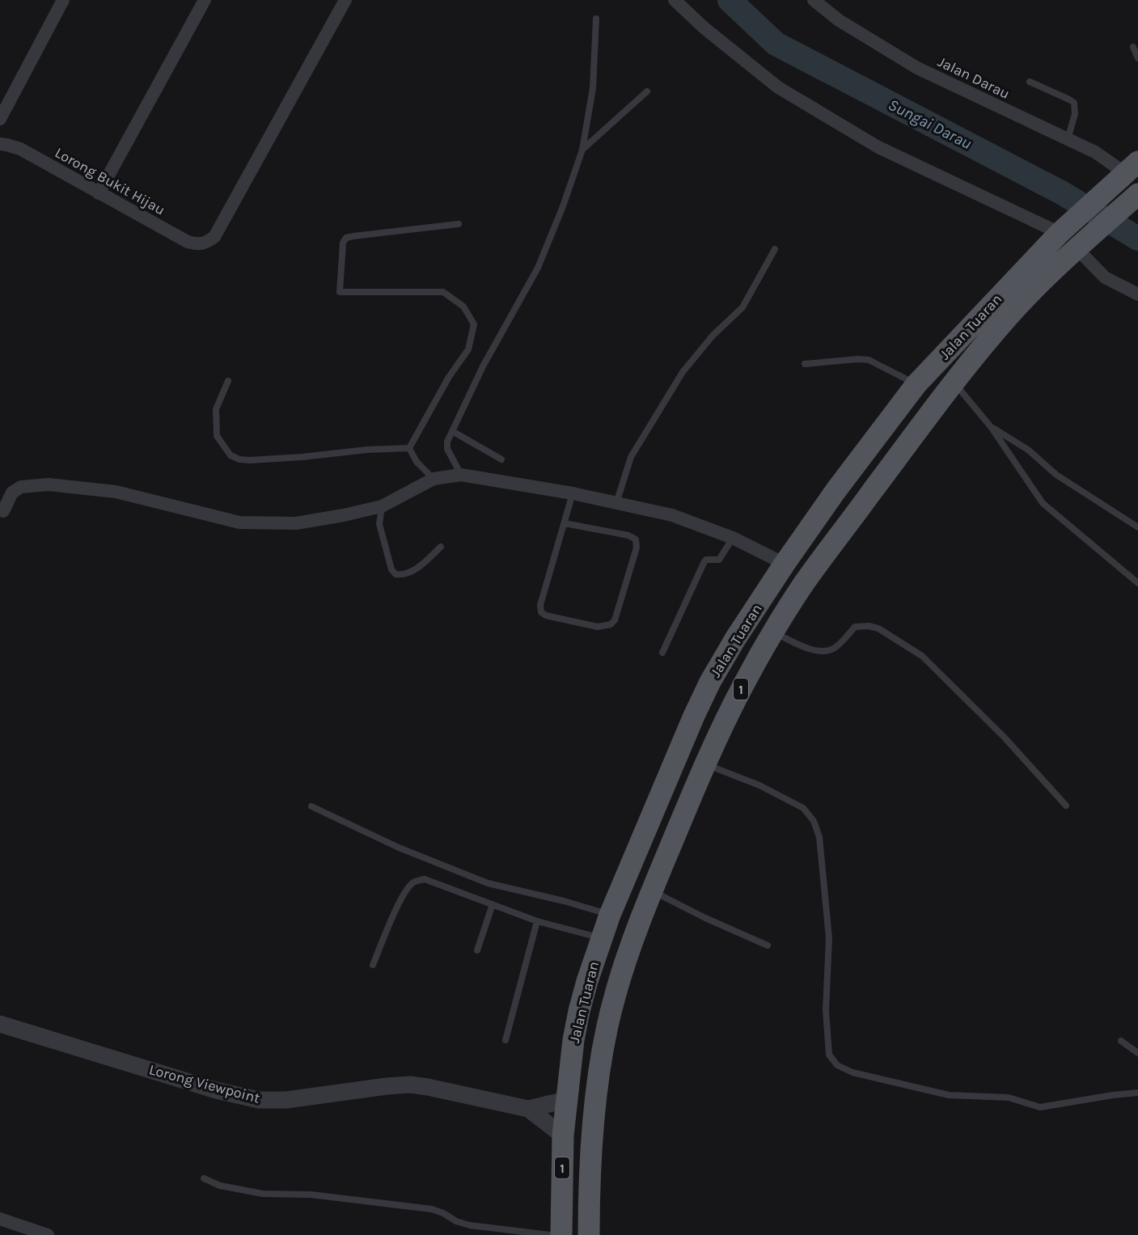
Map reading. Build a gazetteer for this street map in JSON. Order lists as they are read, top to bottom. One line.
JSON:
{"streets":{"main road":["Jalan Tuaran","1"],"street":["Jalan Darau","Lorong Bukit Hijau","Lorong Viewpoint"]},"crossings":[["Jalan Darau","Jalan Tuaran"]],"water":["Sungai Darau"]}
